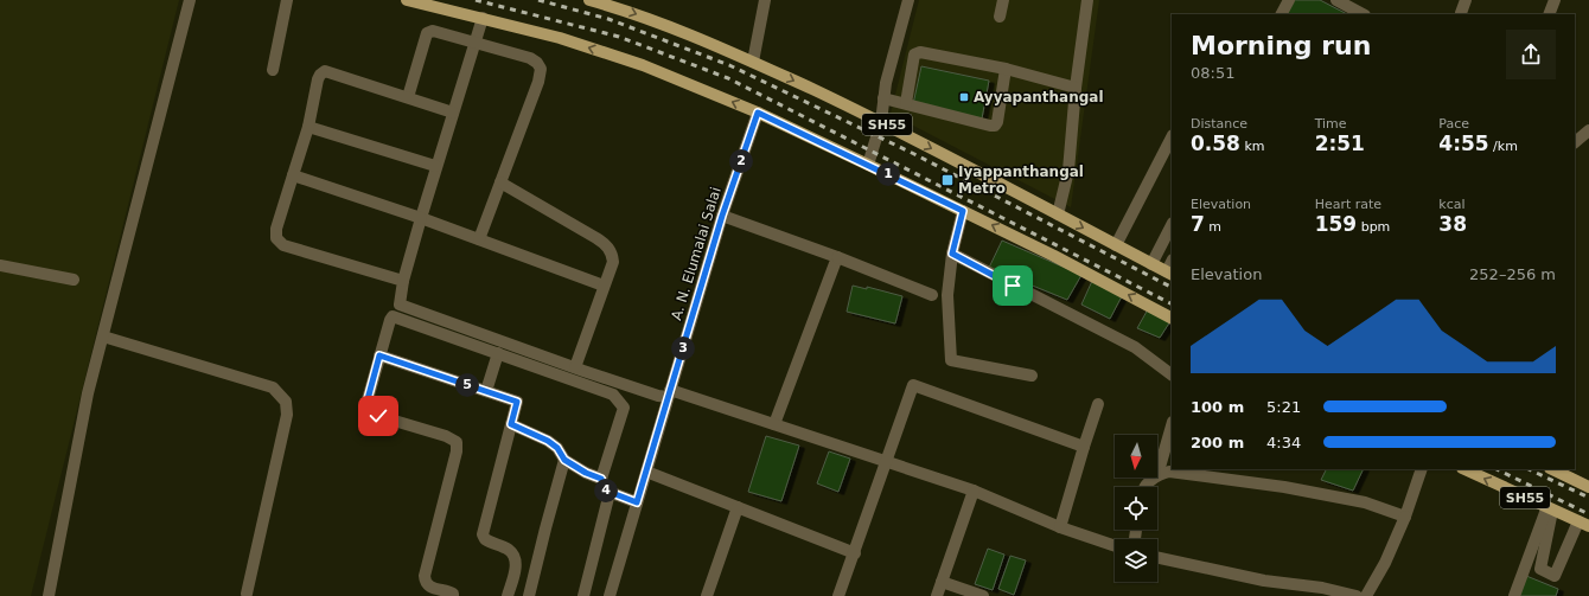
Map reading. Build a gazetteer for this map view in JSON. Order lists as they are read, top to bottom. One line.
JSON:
{"streets":{"main road":["SH55"],"street":["A. N. Elumalai Salai"]},"places":{"transit":["Ayyapanthangal","Iyappanthangal Metro"]},"north":"bottom","page":{"heading":["Morning run","08:51"],"stats":[["Distance","0.58 km"],["Time","2:51"],["Pace","4:55 /km"],["Elevation","7 m"],["Heart rate","159 bpm"],["kcal","38"]],"pins":["2","1","3","5","4"],"chart":["Elevation","252–256 m"],"list":[{"name":"100 m","note":"5:21"},{"name":"200 m","note":"4:34"}]}}
